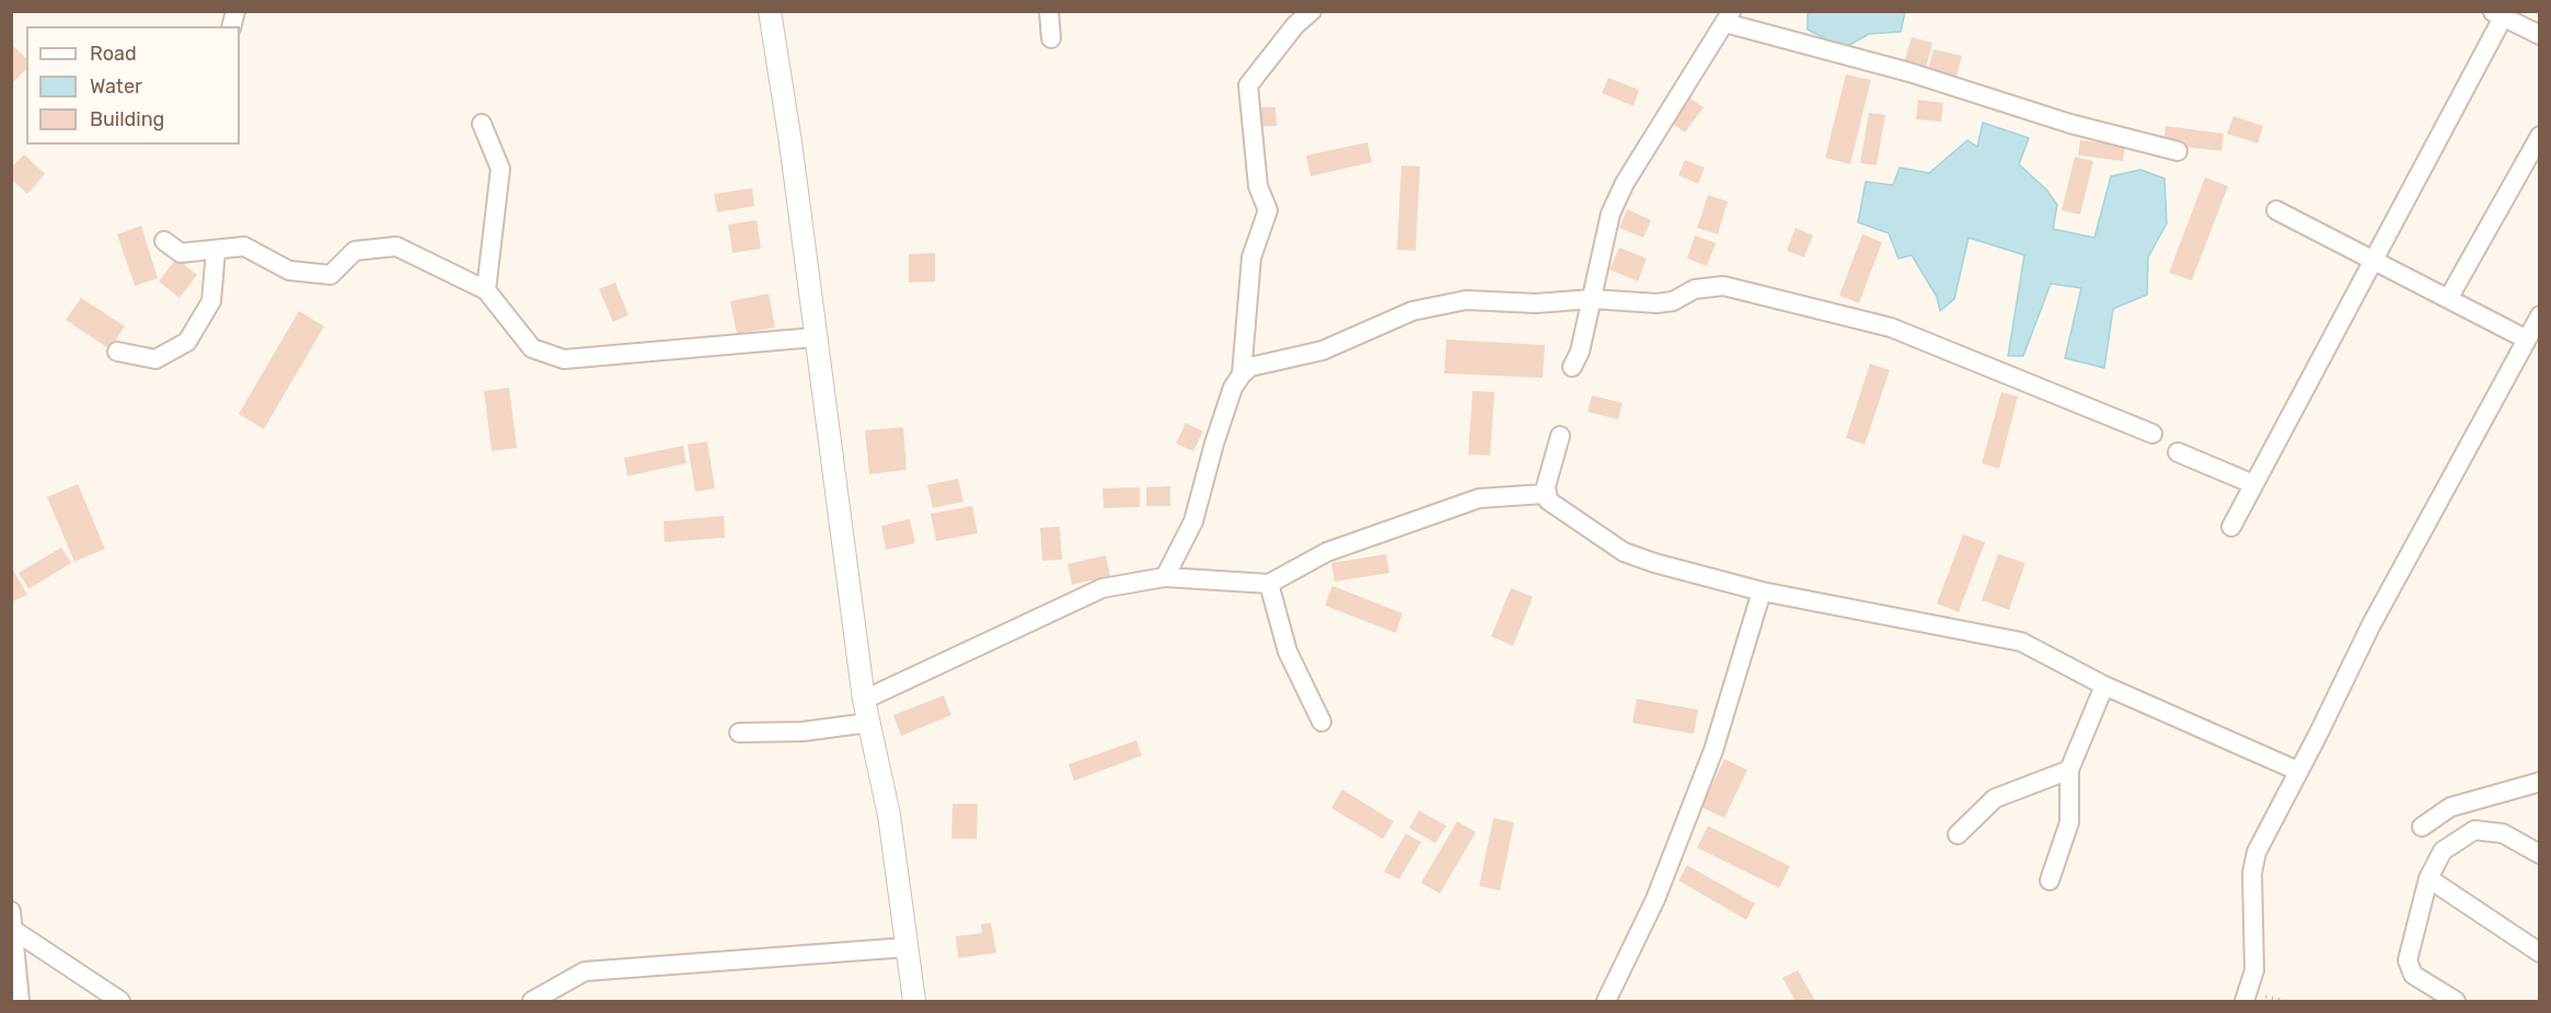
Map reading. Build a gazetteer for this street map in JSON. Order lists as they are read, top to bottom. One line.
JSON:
{"legend":["Road","Water","Building"]}
